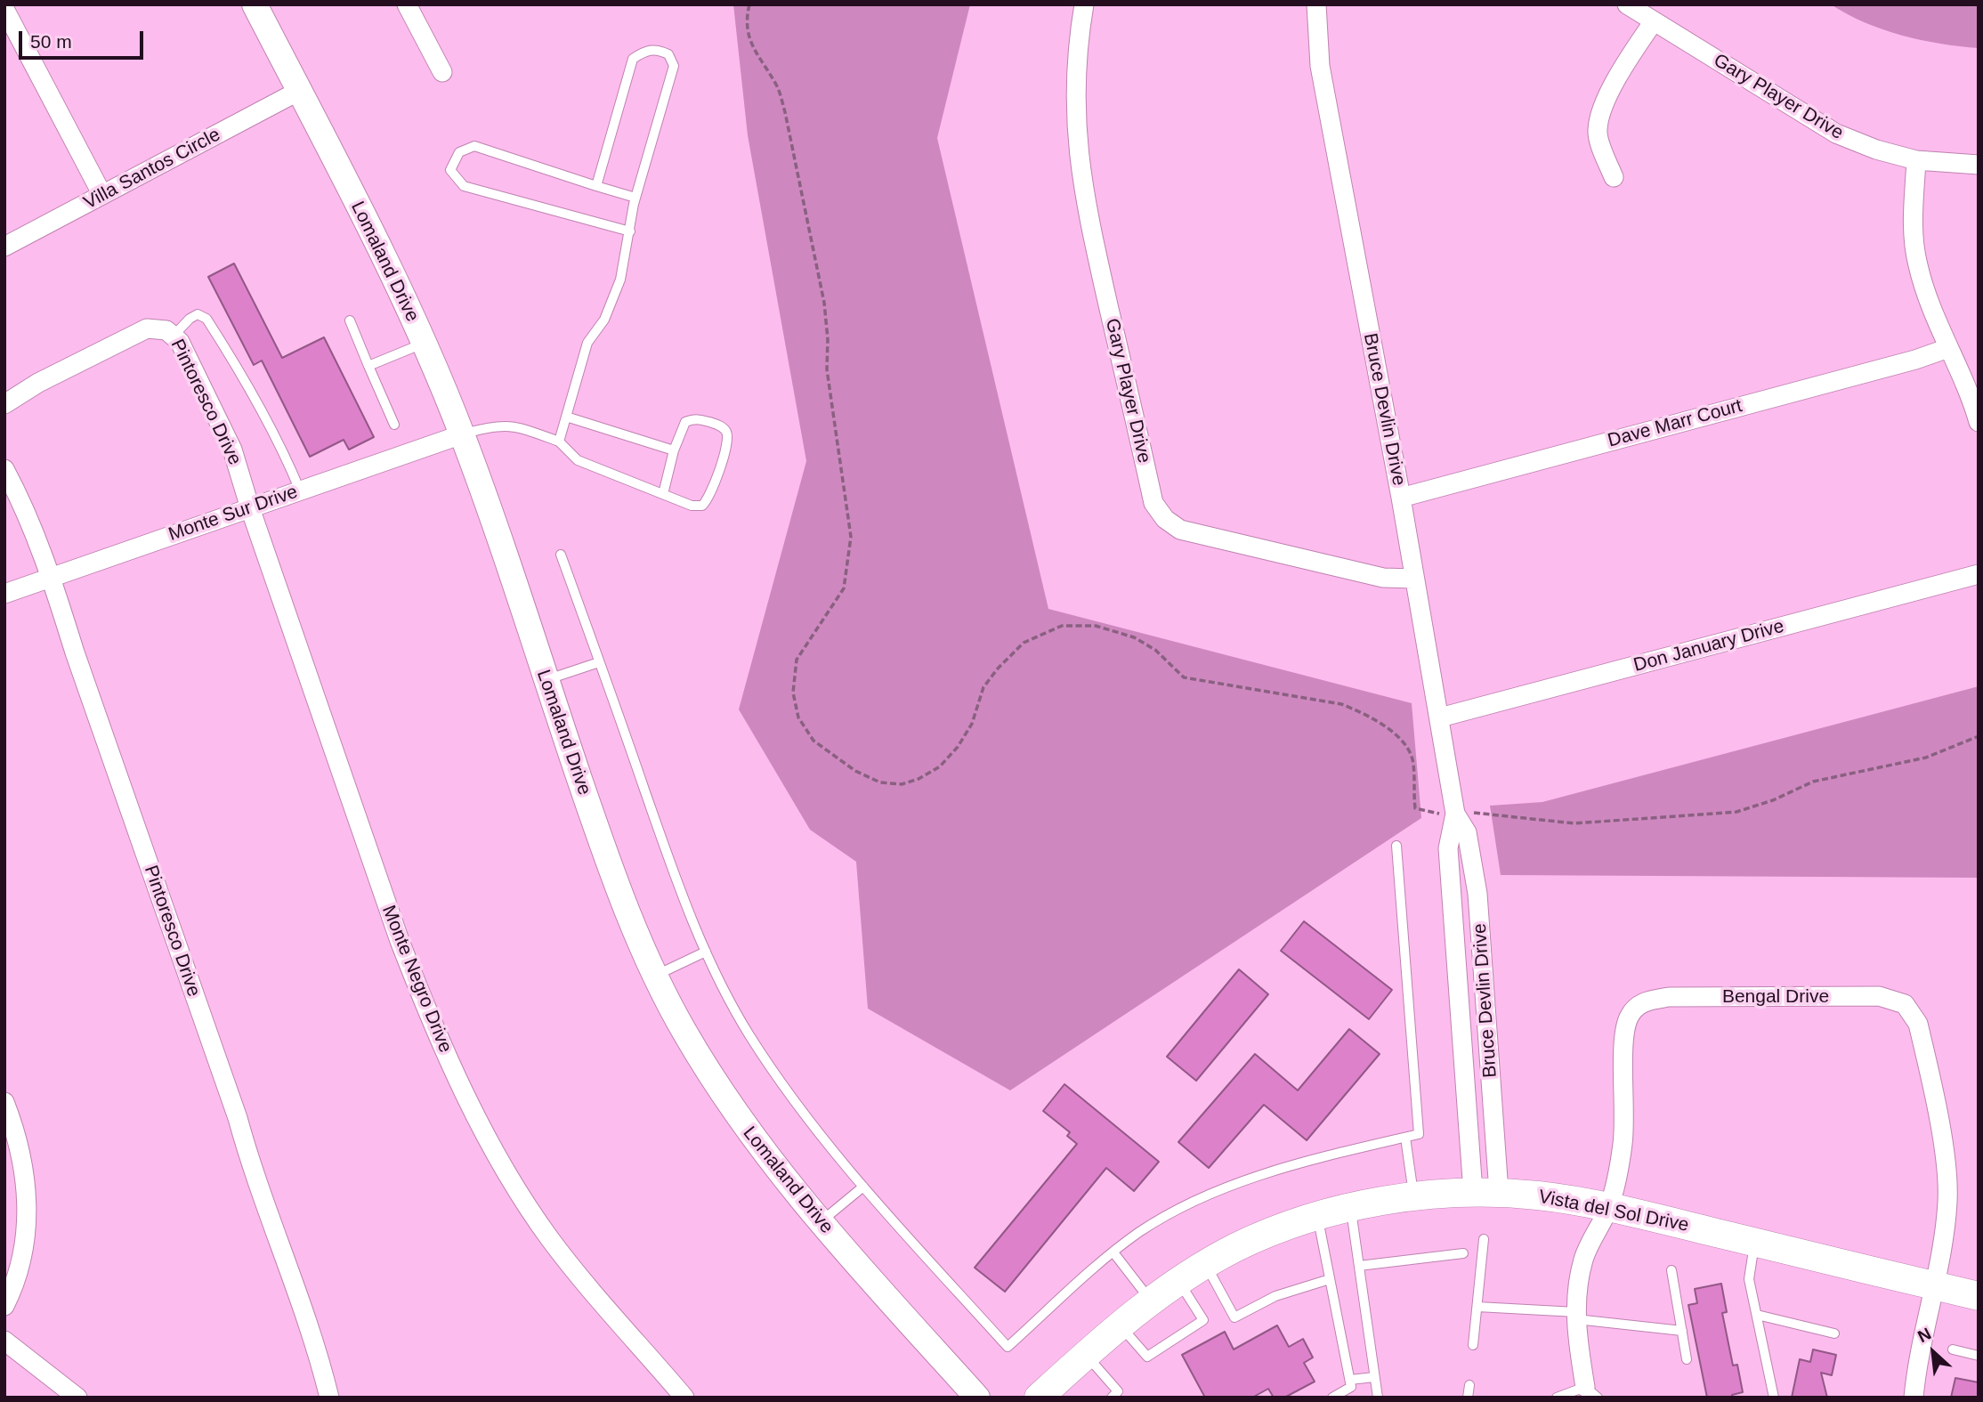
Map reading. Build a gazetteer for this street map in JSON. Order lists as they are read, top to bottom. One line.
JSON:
{"streets":{"main road":["Vista del Sol Drive"],"street":["Gary Player Drive","Villa Santos Circle","Lomaland Drive","Pintoresco Drive","Bruce Devlin Drive","Dave Marr Court","Monte Sur Drive","Don January Drive","Monte Negro Drive","Bengal Drive"]},"crossings":[["Gary Player Drive","Bruce Devlin Drive"],["Villa Santos Circle","Lomaland Drive"],["Lomaland Drive","Monte Sur Drive"],["Pintoresco Drive","Monte Sur Drive"],["Pintoresco Drive","Monte Negro Drive"],["Bruce Devlin Drive","Dave Marr Court"],["Bruce Devlin Drive","Don January Drive"],["Bruce Devlin Drive","Vista del Sol Drive"],["Monte Sur Drive","Monte Negro Drive"],["Bengal Drive","Vista del Sol Drive"]],"scale_bar":"50 m","north":"top left"}
